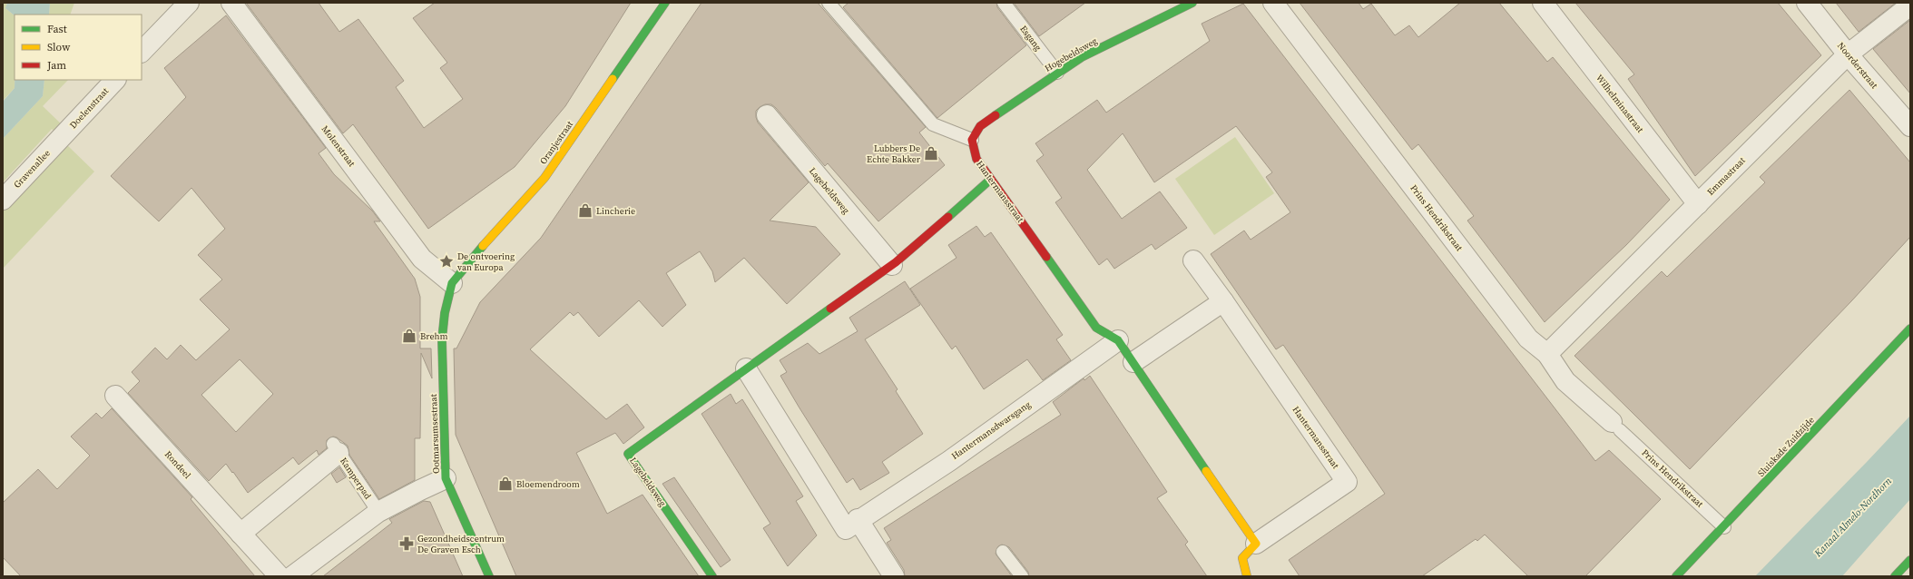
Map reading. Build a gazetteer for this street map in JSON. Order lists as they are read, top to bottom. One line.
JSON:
{"streets":{"street":["Hogebeldsweg","Noorderstraat","Wilhelminastraat","Doelenstraat","Oranjestraat","Molenstraat","Gravenallee","Emmastraat","Lagebeldsweg","Hantermansstraat","Prins Hendrikstraat","Hantermansdwarsgang","Ootmarsumsestraat","Sluiskade Zuidzijde","Rondeel"],"lane":["Esgang","Kamperpad"]},"crossings":[["Esgang","Hogebeldsweg"],["Hogebeldsweg","Hantermansstraat"],["Noorderstraat","Emmastraat"],["Wilhelminastraat","Emmastraat"],["Doelenstraat","Gravenallee"],["Oranjestraat","Molenstraat"],["Oranjestraat","Ootmarsumsestraat"],["Molenstraat","Ootmarsumsestraat"],["Emmastraat","Prins Hendrikstraat"],["Lagebeldsweg","Hantermansstraat"],["Hantermansstraat","Hantermansdwarsgang"],["Prins Hendrikstraat","Sluiskade Zuidzijde"]],"water":["Kanaal Almelo-Nordhorn"],"places":{"shop":["Lubbers De Echte Bakker","Lincherie","Brehm","Bloemendroom"],"place":["De ontvoering van Europa"],"pharmacy":["Gezondheidscentrum De Graven Esch"]},"legend":["Fast","Slow","Jam"]}
